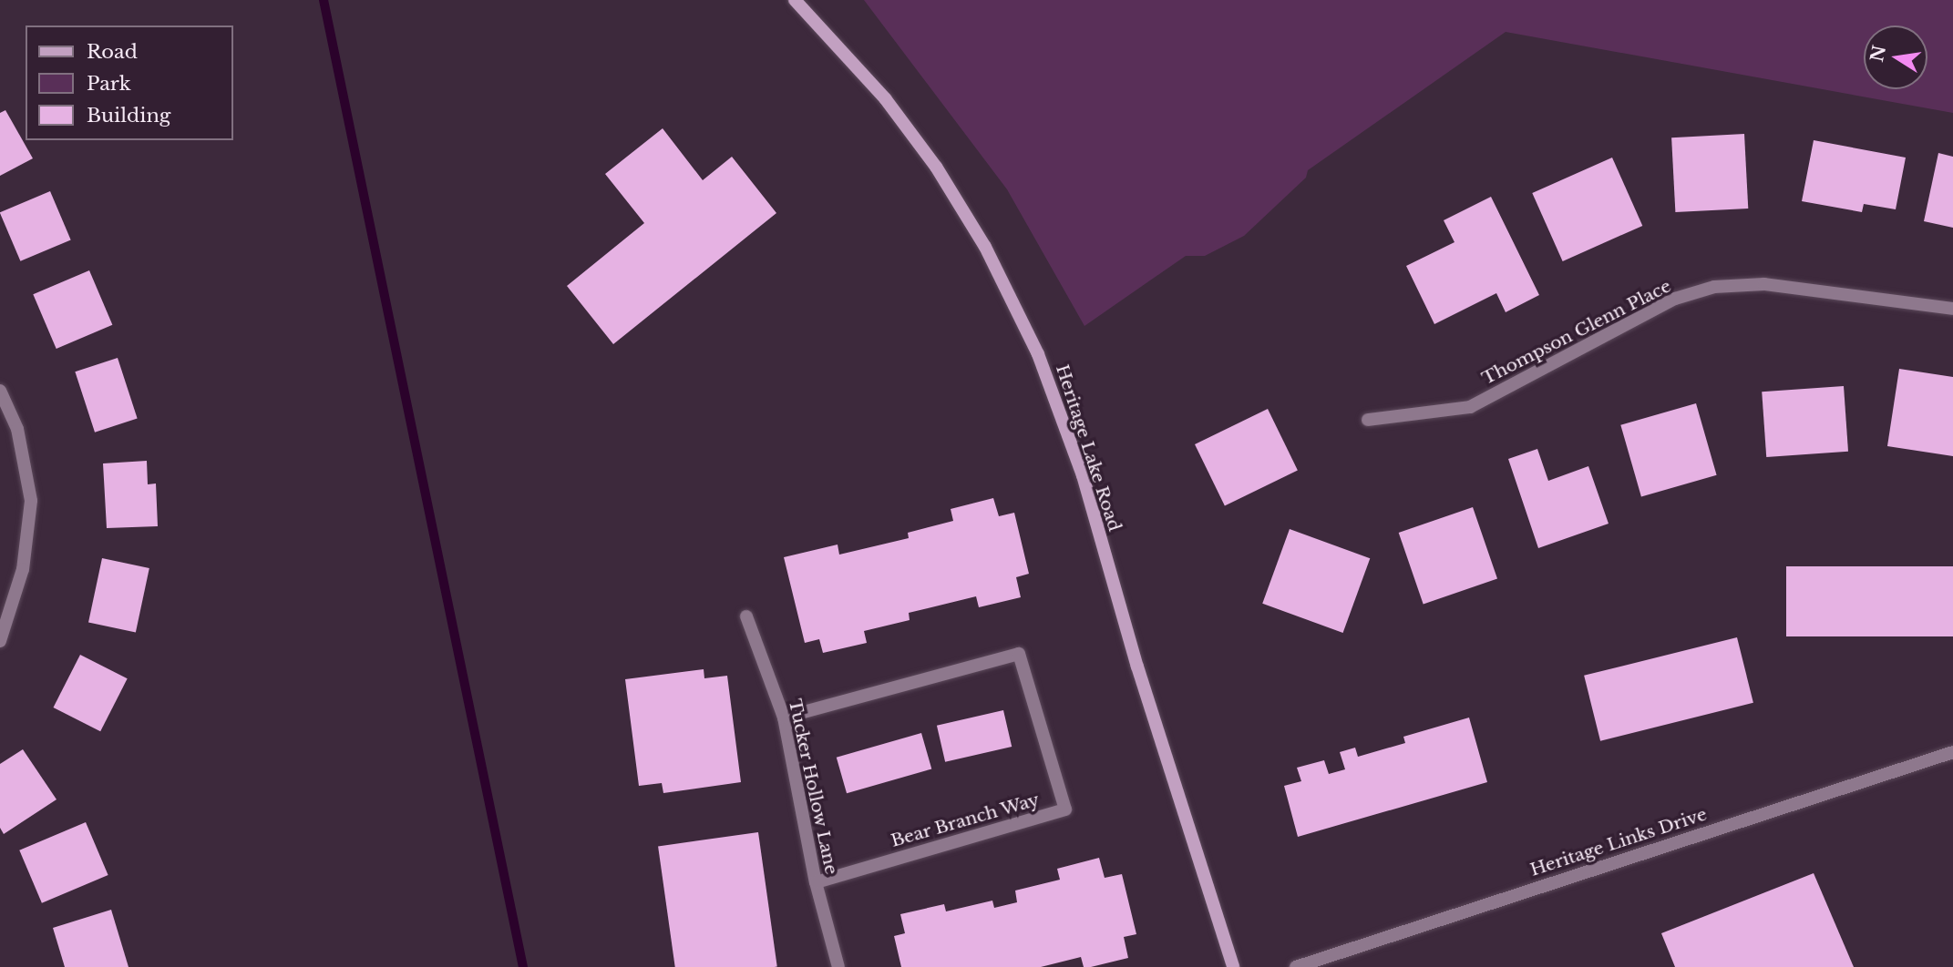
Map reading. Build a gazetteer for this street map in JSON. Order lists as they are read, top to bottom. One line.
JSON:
{"streets":{"main road":["Heritage Lake Road"],"street":["Thompson Glenn Place","Tucker Hollow Lane","Bear Branch Way","Heritage Links Drive"]},"crossings":[["Tucker Hollow Lane","Bear Branch Way"]],"legend":["Road","Park","Building"],"north":"left"}
